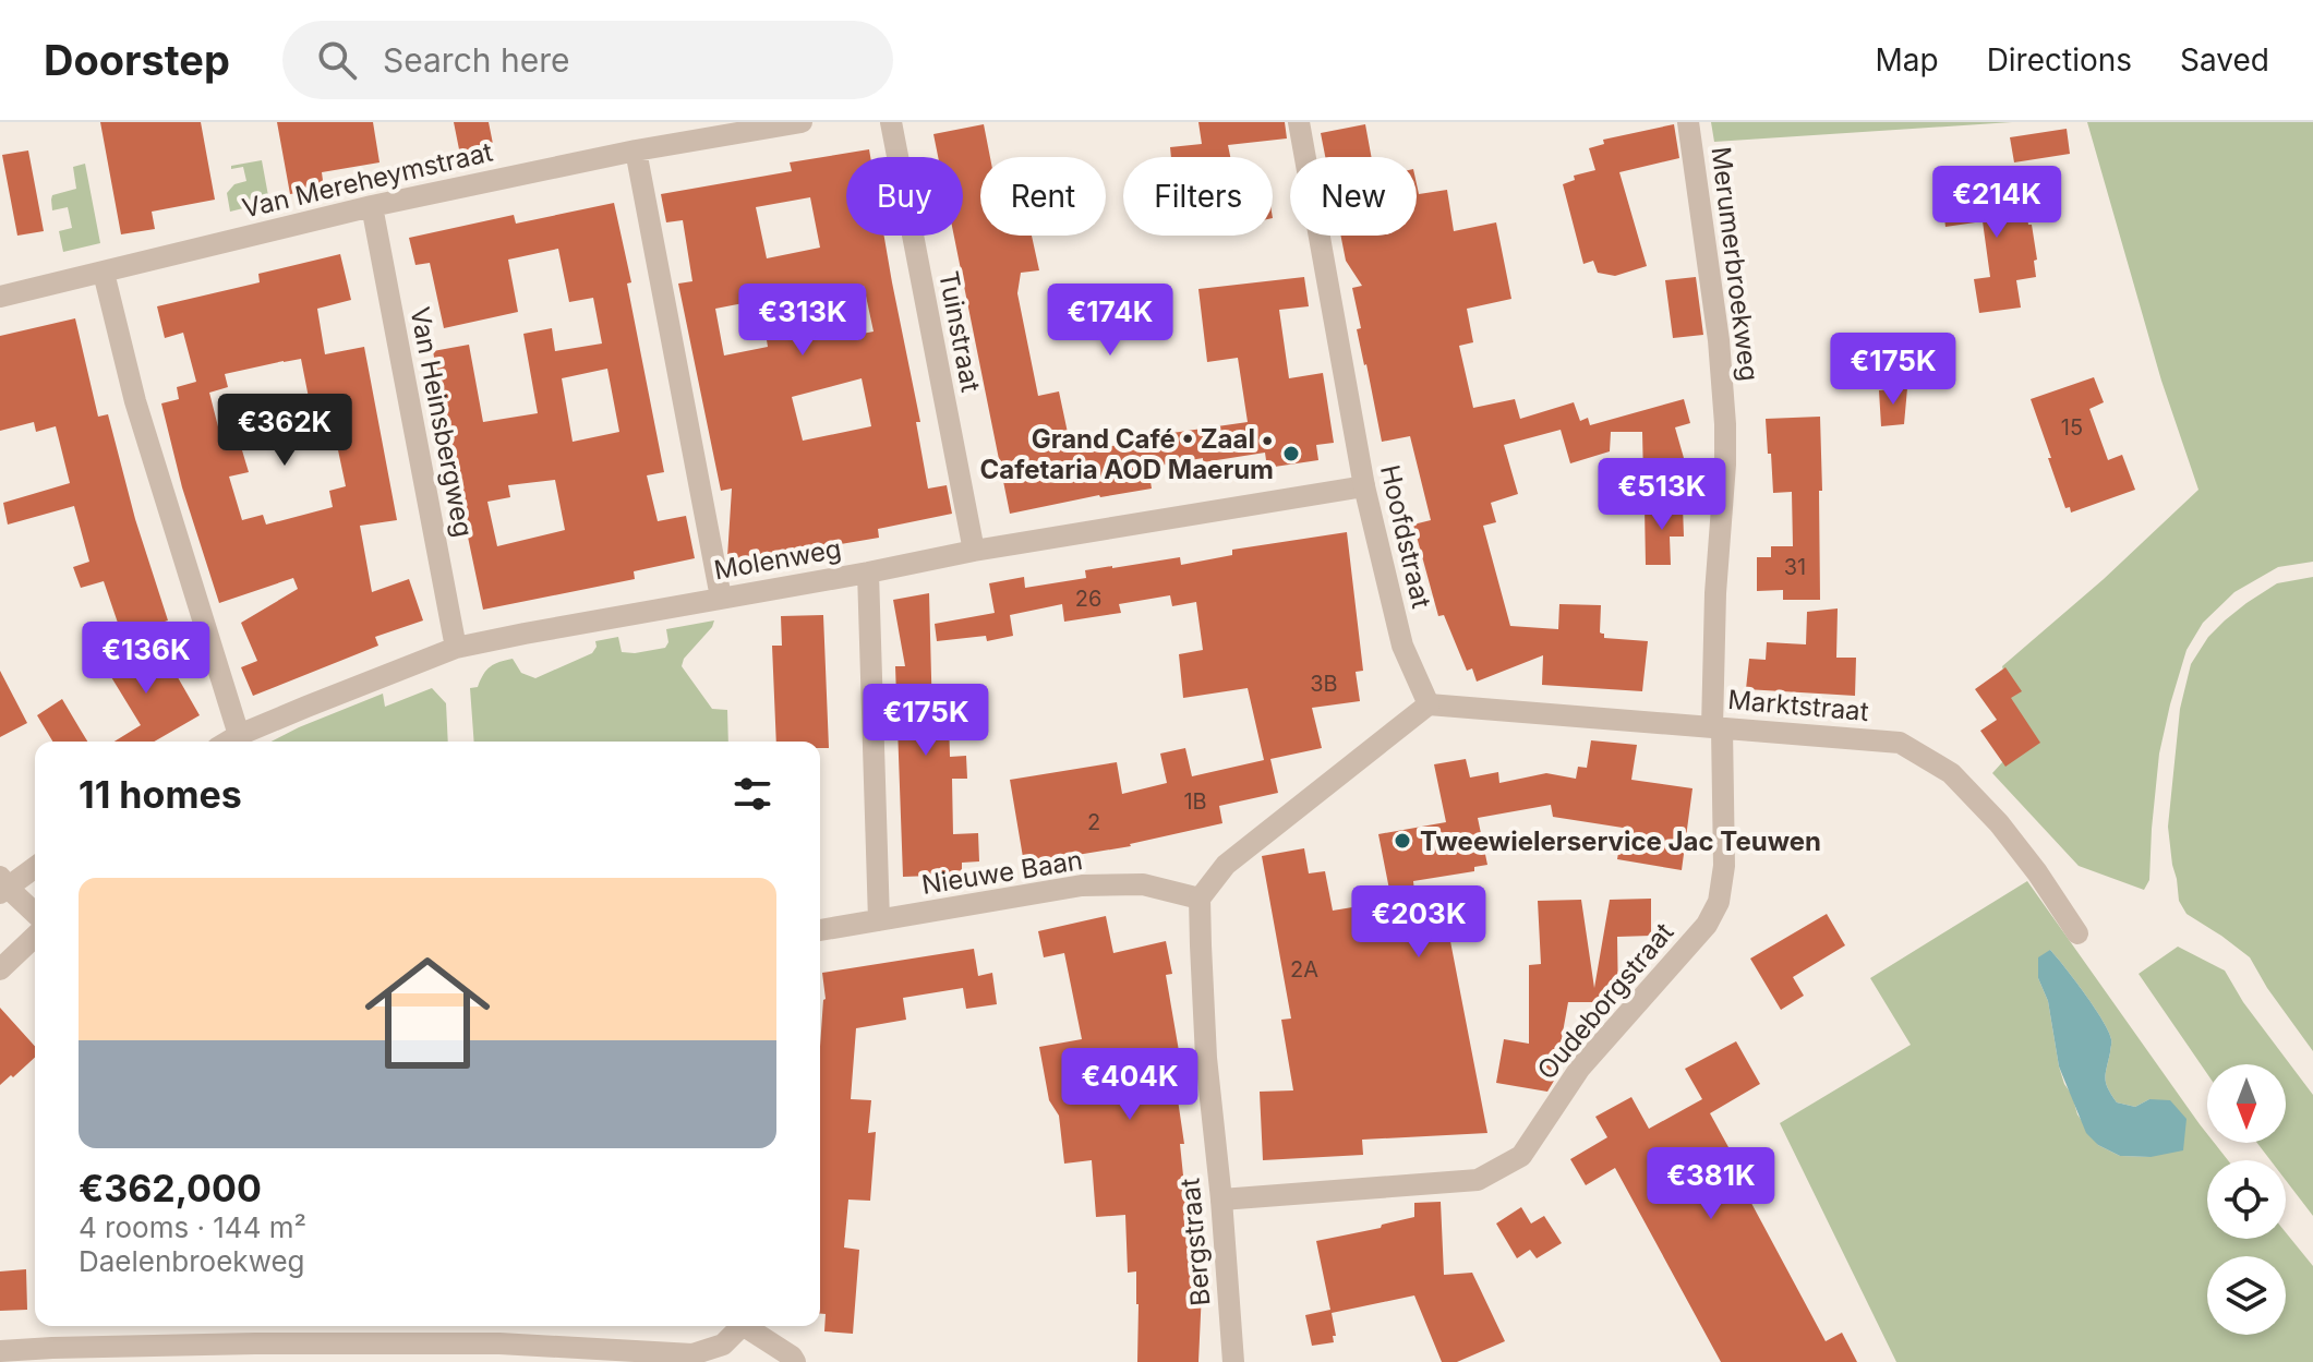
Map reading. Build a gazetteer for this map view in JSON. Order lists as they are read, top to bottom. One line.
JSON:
{"streets":{"street":["Van Mereheymstraat","Merumerbroekweg","Tuinstraat","Van Heinsbergweg","Hoofdstraat","Molenweg","Marktstraat","Nieuwe Baan","Oudeborgstraat","Bergstraat"]},"crossings":[["Van Mereheymstraat","Van Heinsbergweg"],["Merumerbroekweg","Marktstraat"],["Merumerbroekweg","Oudeborgstraat"],["Tuinstraat","Molenweg"],["Van Heinsbergweg","Molenweg"],["Hoofdstraat","Molenweg"],["Hoofdstraat","Marktstraat"],["Marktstraat","Oudeborgstraat"],["Nieuwe Baan","Bergstraat"],["Oudeborgstraat","Bergstraat"]],"places":["Grand Café • Zaal • Cafetaria AOD Maerum","Tweewielerservice Jac Teuwen"],"house_numbers":["15","31","26","3B","1B","2","2A"],"north":"bottom","page":{"header":"Doorstep","search":"Search here","nav":["Map","Directions","Saved"],"chip":["Buy","Rent","Filters","New"],"price":["€214K","€313K","€174K","€175K","€362K","€513K","€136K","€175K","€203K","€404K","€381K"],"heading":"11 homes","list":[{"name":"€362,000","note":"4 rooms · 144 m² · Daelenbroekweg"}]}}
